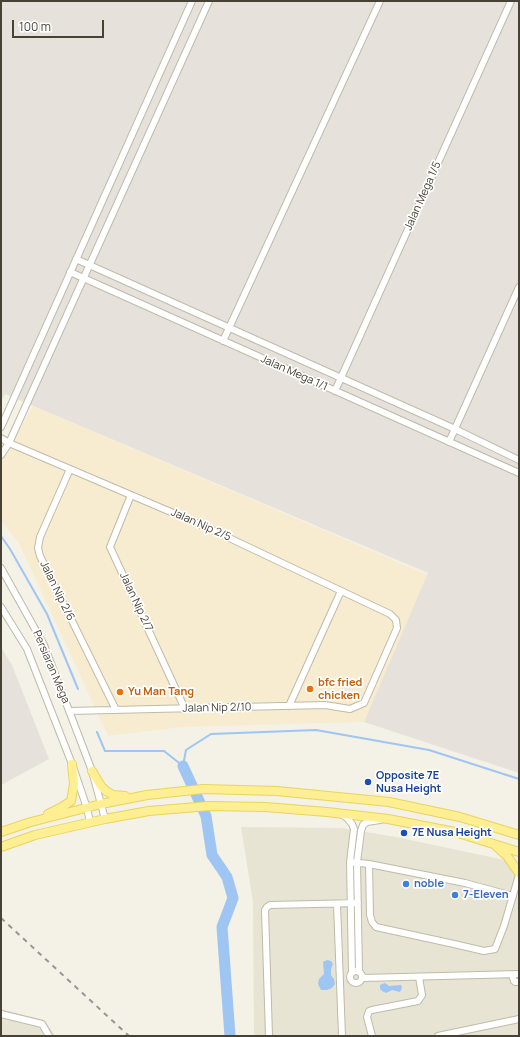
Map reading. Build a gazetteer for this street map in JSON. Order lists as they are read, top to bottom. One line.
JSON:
{"streets":{"street":["Jalan Mega 1/5","Jalan Mega 1/1","Jalan Nip 2/5","Jalan Nip 2/6","Jalan Nip 2/7","Persiaran Mega","Jalan Nip 2/10"]},"crossings":[["Jalan Mega 1/5","Jalan Mega 1/1"],["Jalan Nip 2/5","Jalan Nip 2/6"],["Jalan Nip 2/5","Jalan Nip 2/7"],["Jalan Nip 2/5","Jalan Nip 2/10"],["Jalan Nip 2/6","Jalan Nip 2/10"],["Jalan Nip 2/7","Jalan Nip 2/10"],["Persiaran Mega","Jalan Nip 2/10"]],"places":["bfc fried chicken","Yu Man Tang","Opposite 7E Nusa Height","7E Nusa Height","noble","7-Eleven"],"scale_bar":"100 m"}
